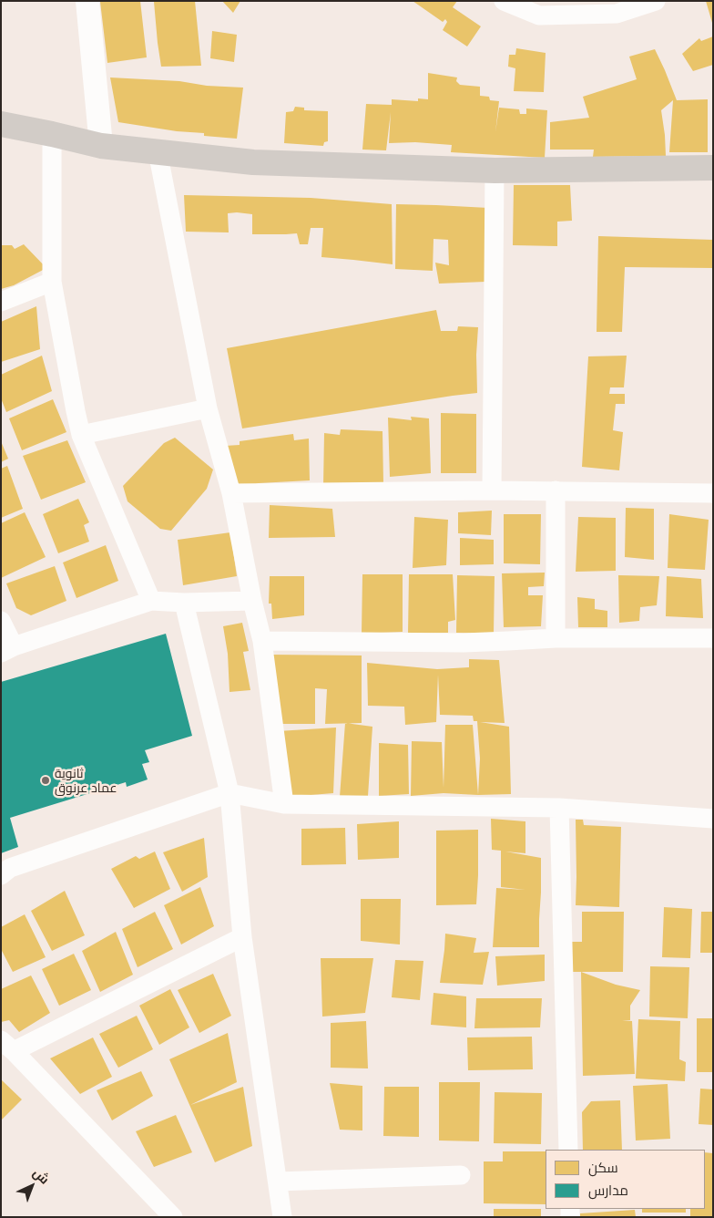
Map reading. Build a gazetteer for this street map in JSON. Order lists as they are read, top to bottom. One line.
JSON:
{"places":["ثانوية عماد عرنوق"],"legend":["سكن","مدارس"],"north":"top right"}
